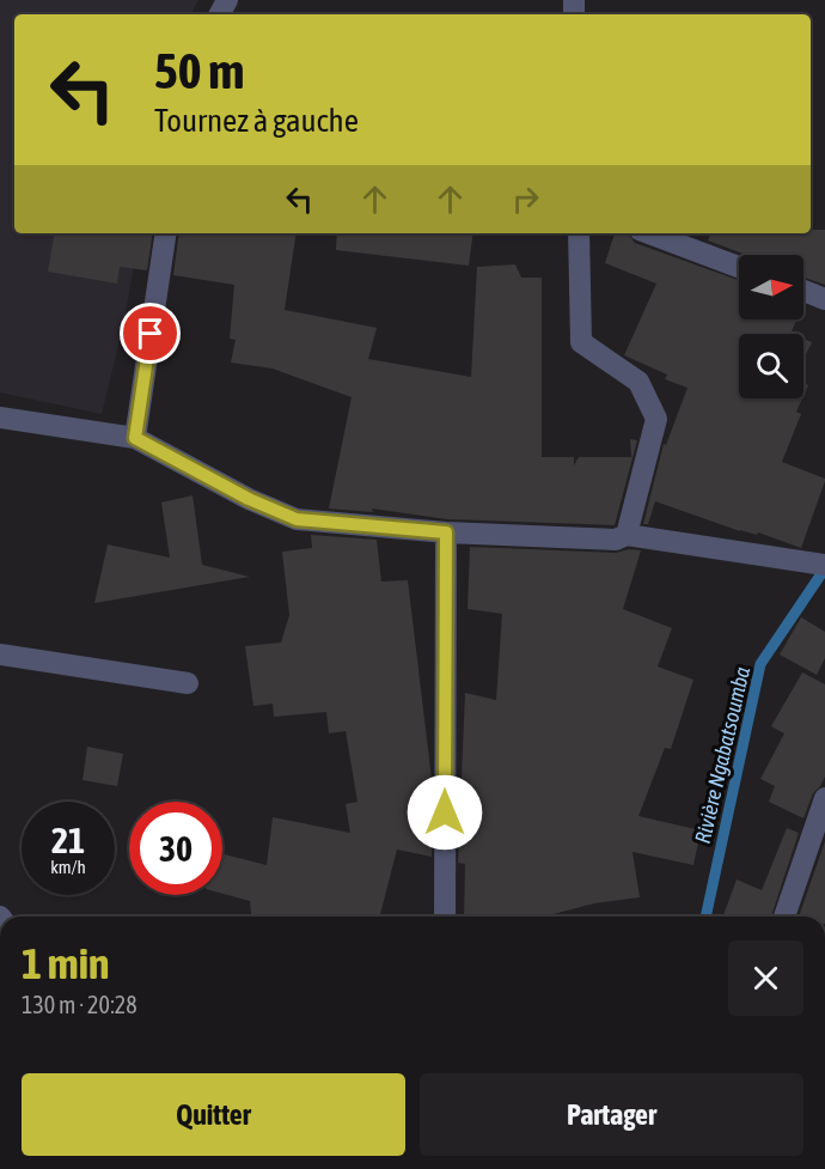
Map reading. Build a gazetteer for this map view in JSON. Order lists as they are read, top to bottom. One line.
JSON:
{"water":["Rivière Ngabatsoumba"],"north":"right","page":{"turn":["50 m","Tournez à gauche"],"speed":"21 km/h","limit":"30","heading":["1 min","130 m · 20:28"],"buttons":["Quitter","Partager"]}}
